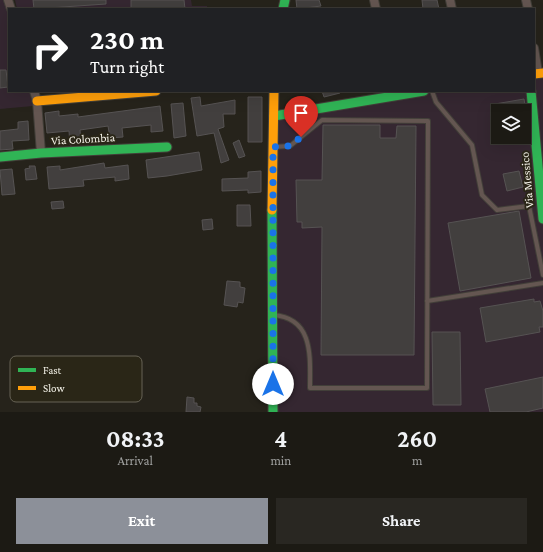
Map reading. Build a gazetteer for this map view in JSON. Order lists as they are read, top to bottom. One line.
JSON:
{"streets":{"street":["Via Colombia","Via Messico"]},"legend":["Fast","Slow"],"page":{"turn":["230 m","Turn right"],"eta":["08:33","Arrival","4","min","260","m"],"buttons":["Exit","Share"]}}
